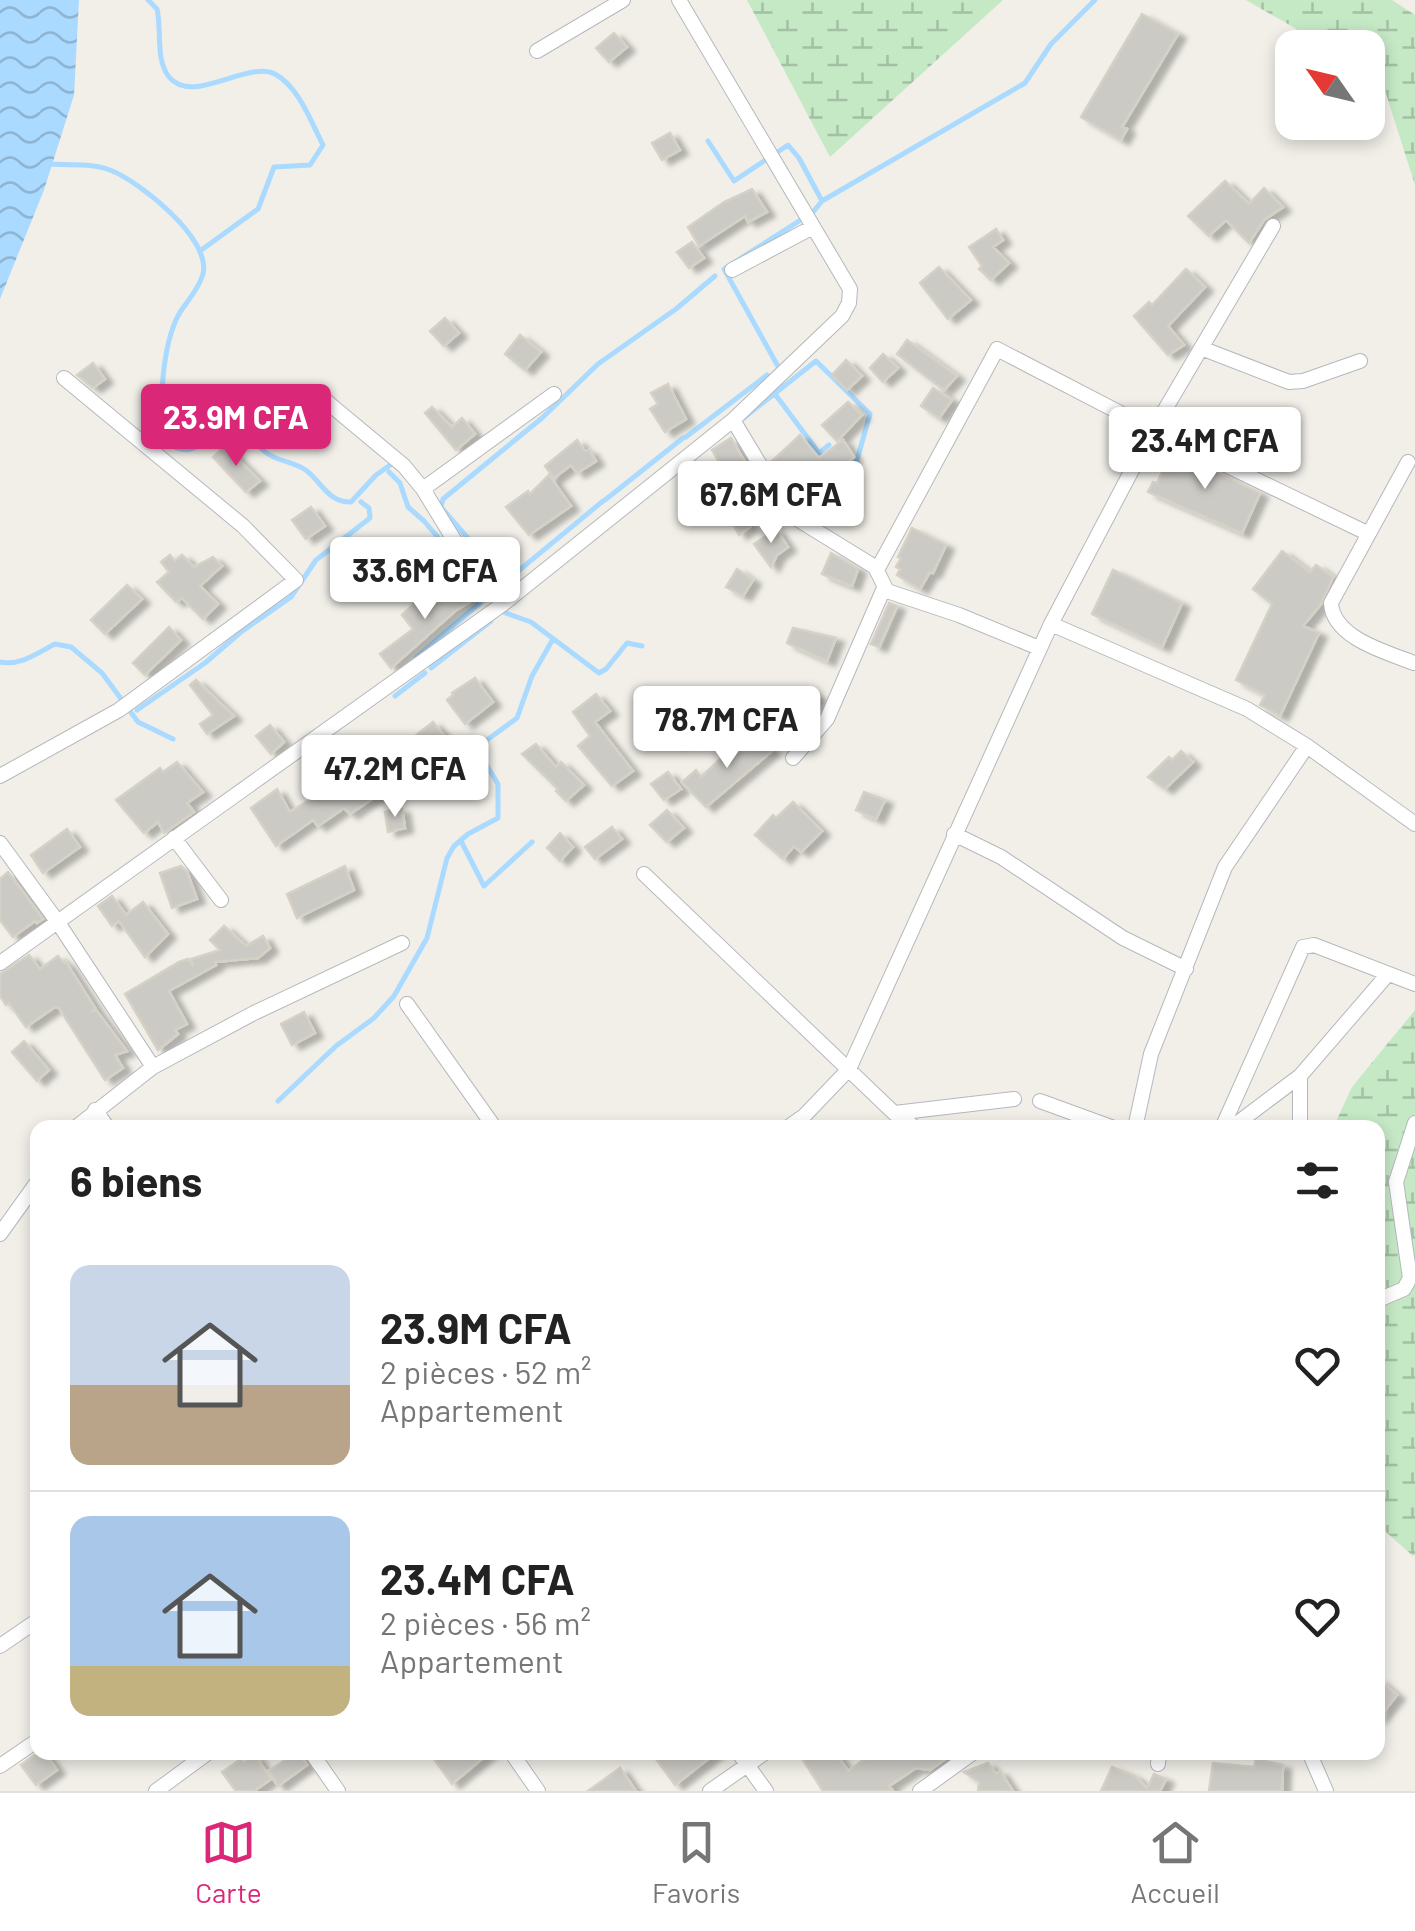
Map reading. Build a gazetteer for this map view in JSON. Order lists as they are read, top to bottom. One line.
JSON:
{"north":"top left","page":{"price":["23.9M CFA","23.4M CFA","67.6M CFA","33.6M CFA","78.7M CFA","47.2M CFA"],"heading":"6 biens","list":[{"name":"23.9M CFA","note":"2 pièces · 52 m² · Appartement"},{"name":"23.4M CFA","note":"2 pièces · 56 m² · Appartement"}],"tabs":["Carte","Favoris","Accueil"]}}
